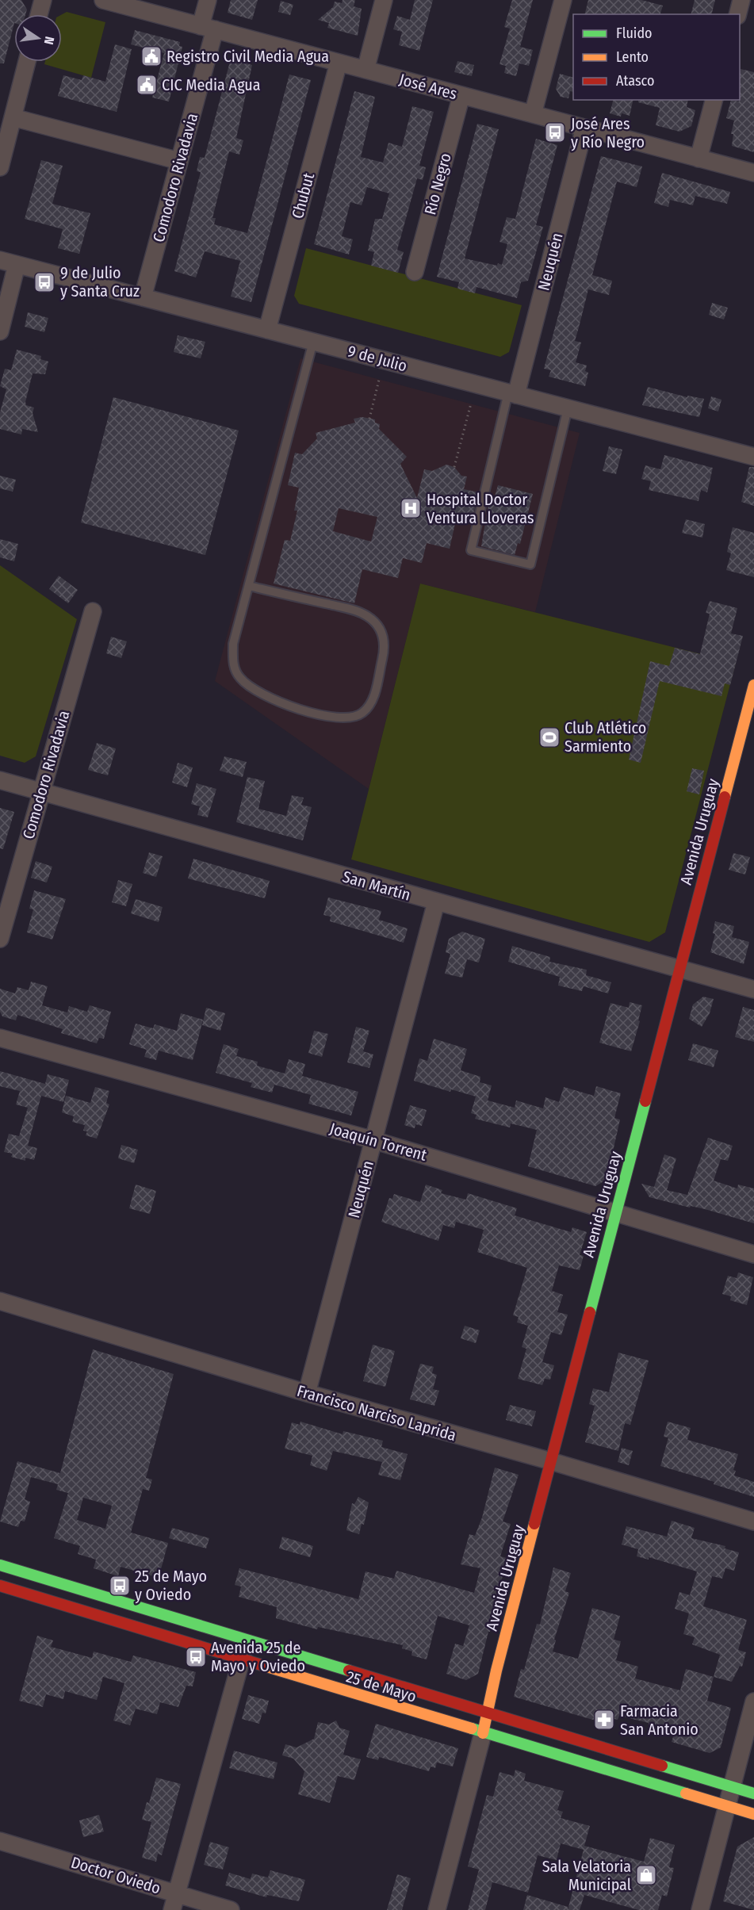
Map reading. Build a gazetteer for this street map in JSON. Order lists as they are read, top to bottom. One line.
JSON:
{"streets":{"main road":["Avenida Uruguay","25 de Mayo"],"street":["José Ares","Comodoro Rivadavia","Río Negro","Chubut","Neuquén","9 de Julio","San Martín","Joaquín Torrent","Francisco Narciso Laprida","Doctor Oviedo"]},"crossings":[["José Ares","Comodoro Rivadavia"],["José Ares","Río Negro"],["José Ares","Chubut"],["José Ares","Neuquén"],["Comodoro Rivadavia","9 de Julio"],["Comodoro Rivadavia","San Martín"],["Chubut","9 de Julio"],["Neuquén","9 de Julio"],["Neuquén","San Martín"],["Neuquén","Joaquín Torrent"],["Neuquén","Francisco Narciso Laprida"],["Avenida Uruguay","San Martín"],["Avenida Uruguay","Joaquín Torrent"],["Avenida Uruguay","Francisco Narciso Laprida"],["Avenida Uruguay","25 de Mayo"]],"places":{"public building":["Registro Civil Media Agua","CIC Media Agua"],"bus stop":["José Ares y Río Negro","9 de Julio y Santa Cruz","25 de Mayo y Oviedo","Avenida 25 de Mayo y Oviedo"],"hospital":["Hospital Doctor Ventura Lloveras"],"sports":["Club Atlético Sarmiento"],"pharmacy":["Farmacia San Antonio"],"shop":["Sala Velatoria Municipal"]},"legend":["Fluido","Lento","Atasco"],"north":"right"}
